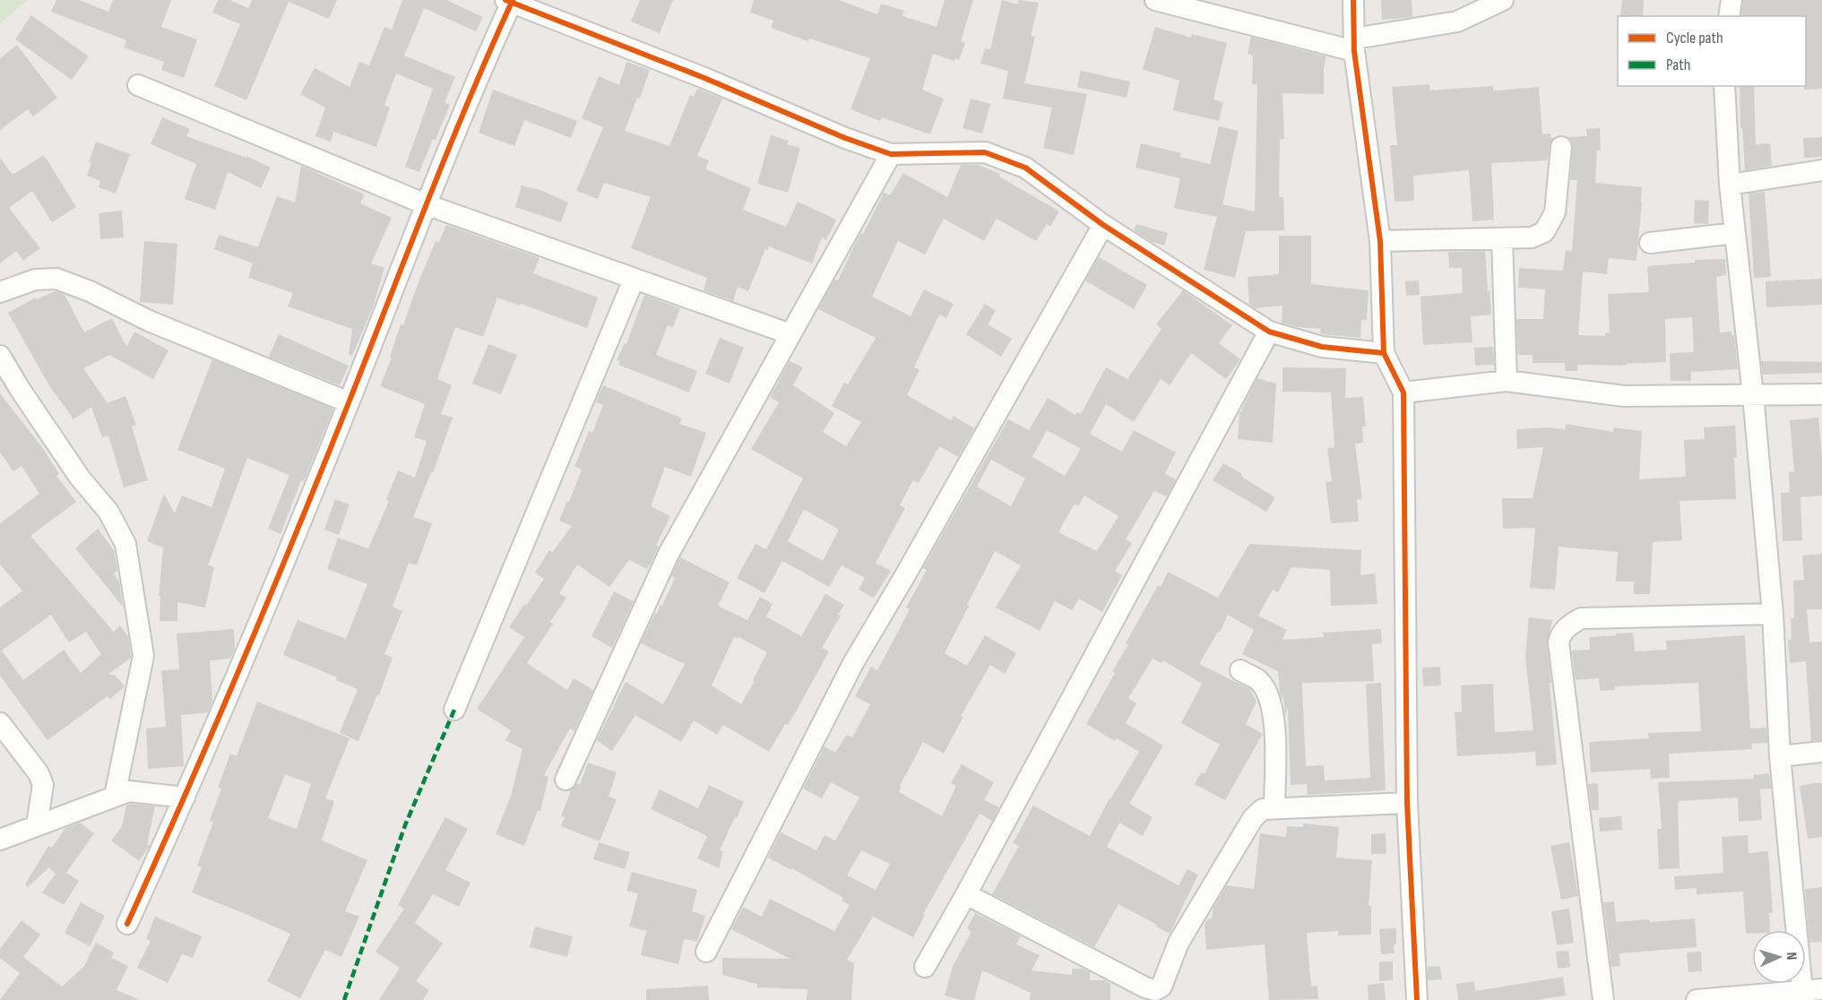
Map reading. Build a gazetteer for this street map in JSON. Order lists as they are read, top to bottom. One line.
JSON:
{"legend":["Cycle path","Path"],"north":"right"}
